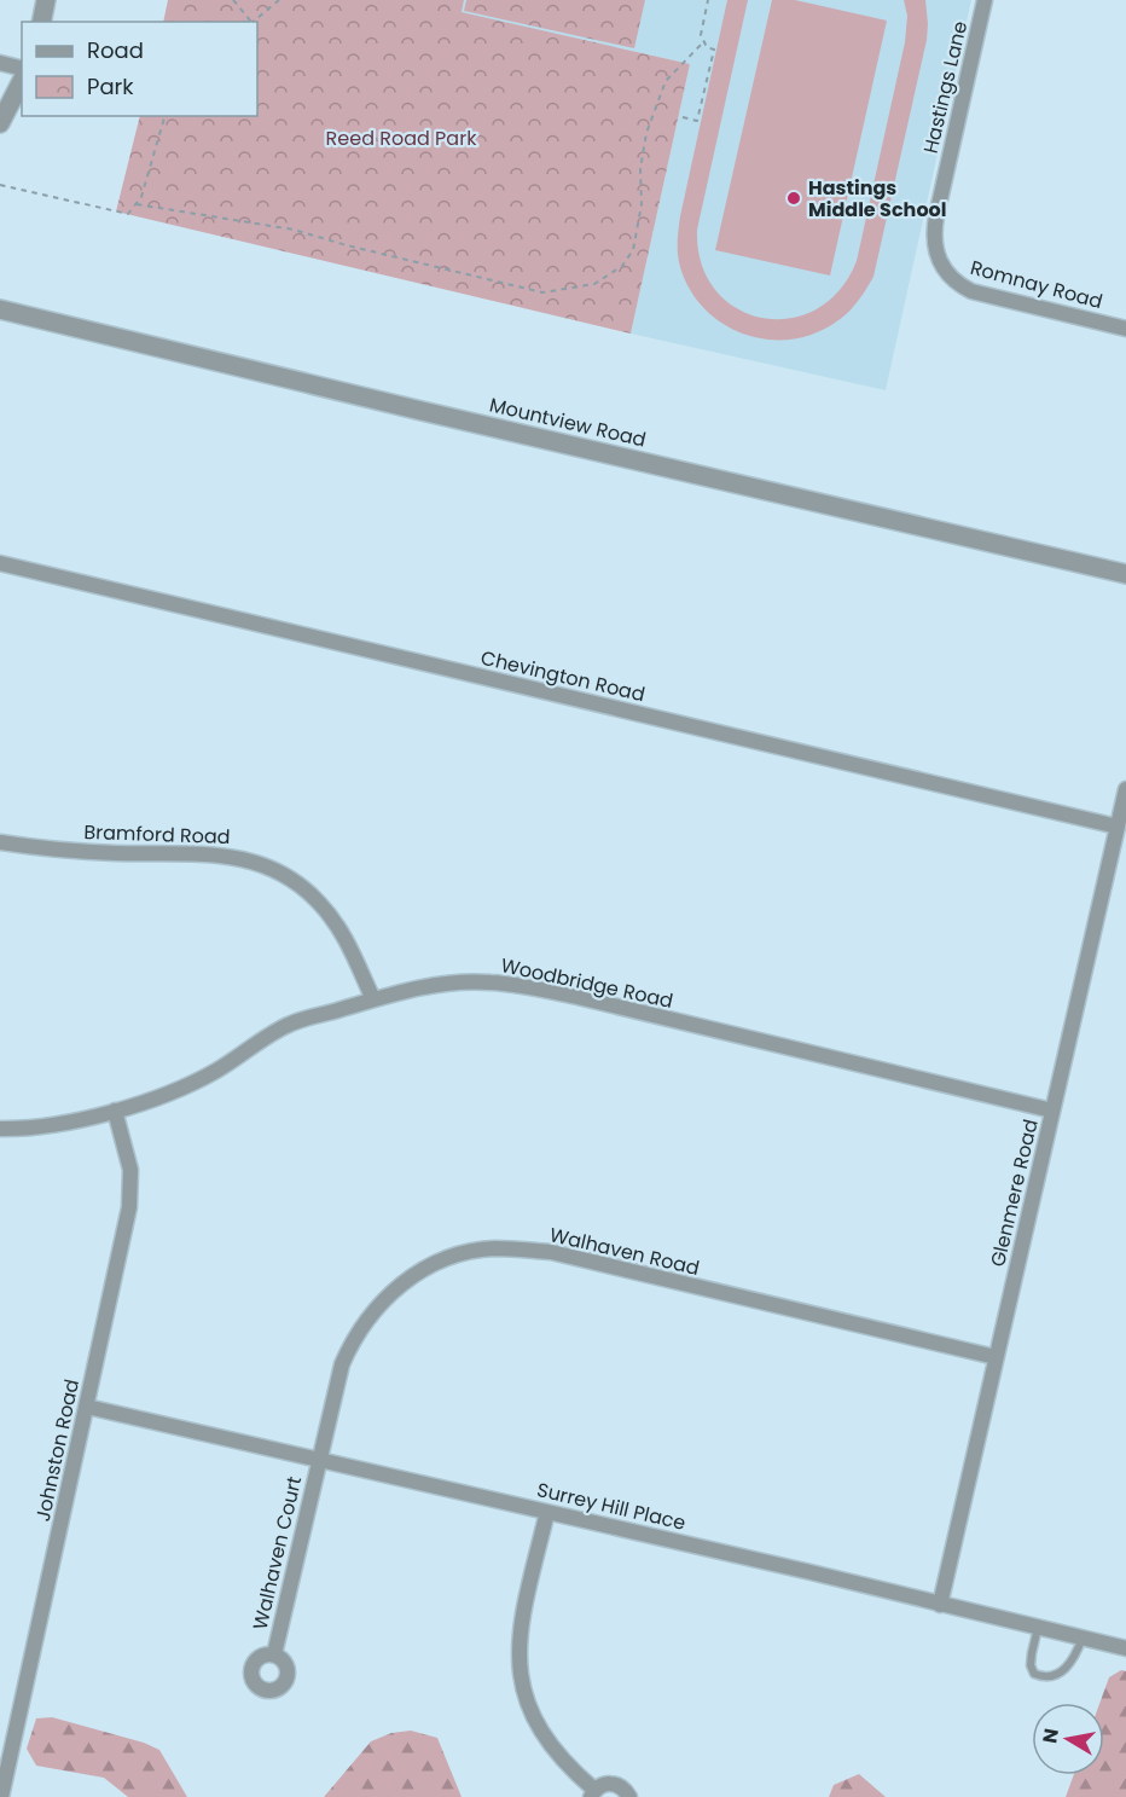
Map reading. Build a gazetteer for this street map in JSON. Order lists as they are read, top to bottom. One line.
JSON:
{"streets":{"street":["Hastings Lane","Romnay Road","Mountview Road","Chevington Road","Bramford Road","Woodbridge Road","Glenmere Road","Walhaven Road","Johnston Road","Surrey Hill Place","Walhaven Court"]},"crossings":[["Hastings Lane","Romnay Road"],["Chevington Road","Glenmere Road"],["Bramford Road","Woodbridge Road"],["Woodbridge Road","Glenmere Road"],["Woodbridge Road","Johnston Road"],["Glenmere Road","Walhaven Road"],["Glenmere Road","Surrey Hill Place"],["Walhaven Road","Surrey Hill Place"],["Walhaven Road","Walhaven Court"],["Johnston Road","Surrey Hill Place"],["Surrey Hill Place","Walhaven Court"]],"parks":["Reed Road Park"],"places":["Hastings Middle School"],"legend":["Road","Park"],"north":"left"}
